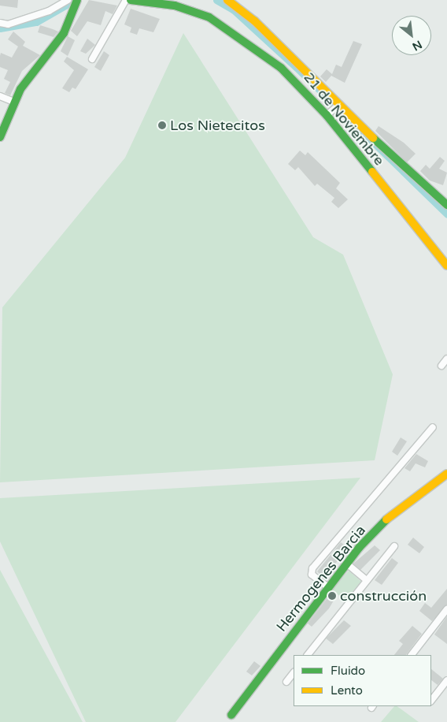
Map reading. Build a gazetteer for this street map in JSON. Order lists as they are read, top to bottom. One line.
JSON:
{"streets":{"street":["21 de Noviembre","Hermogenes Barcia"]},"places":["Los Nietecitos","construcción"],"legend":["Fluido","Lento"],"north":"bottom right"}
